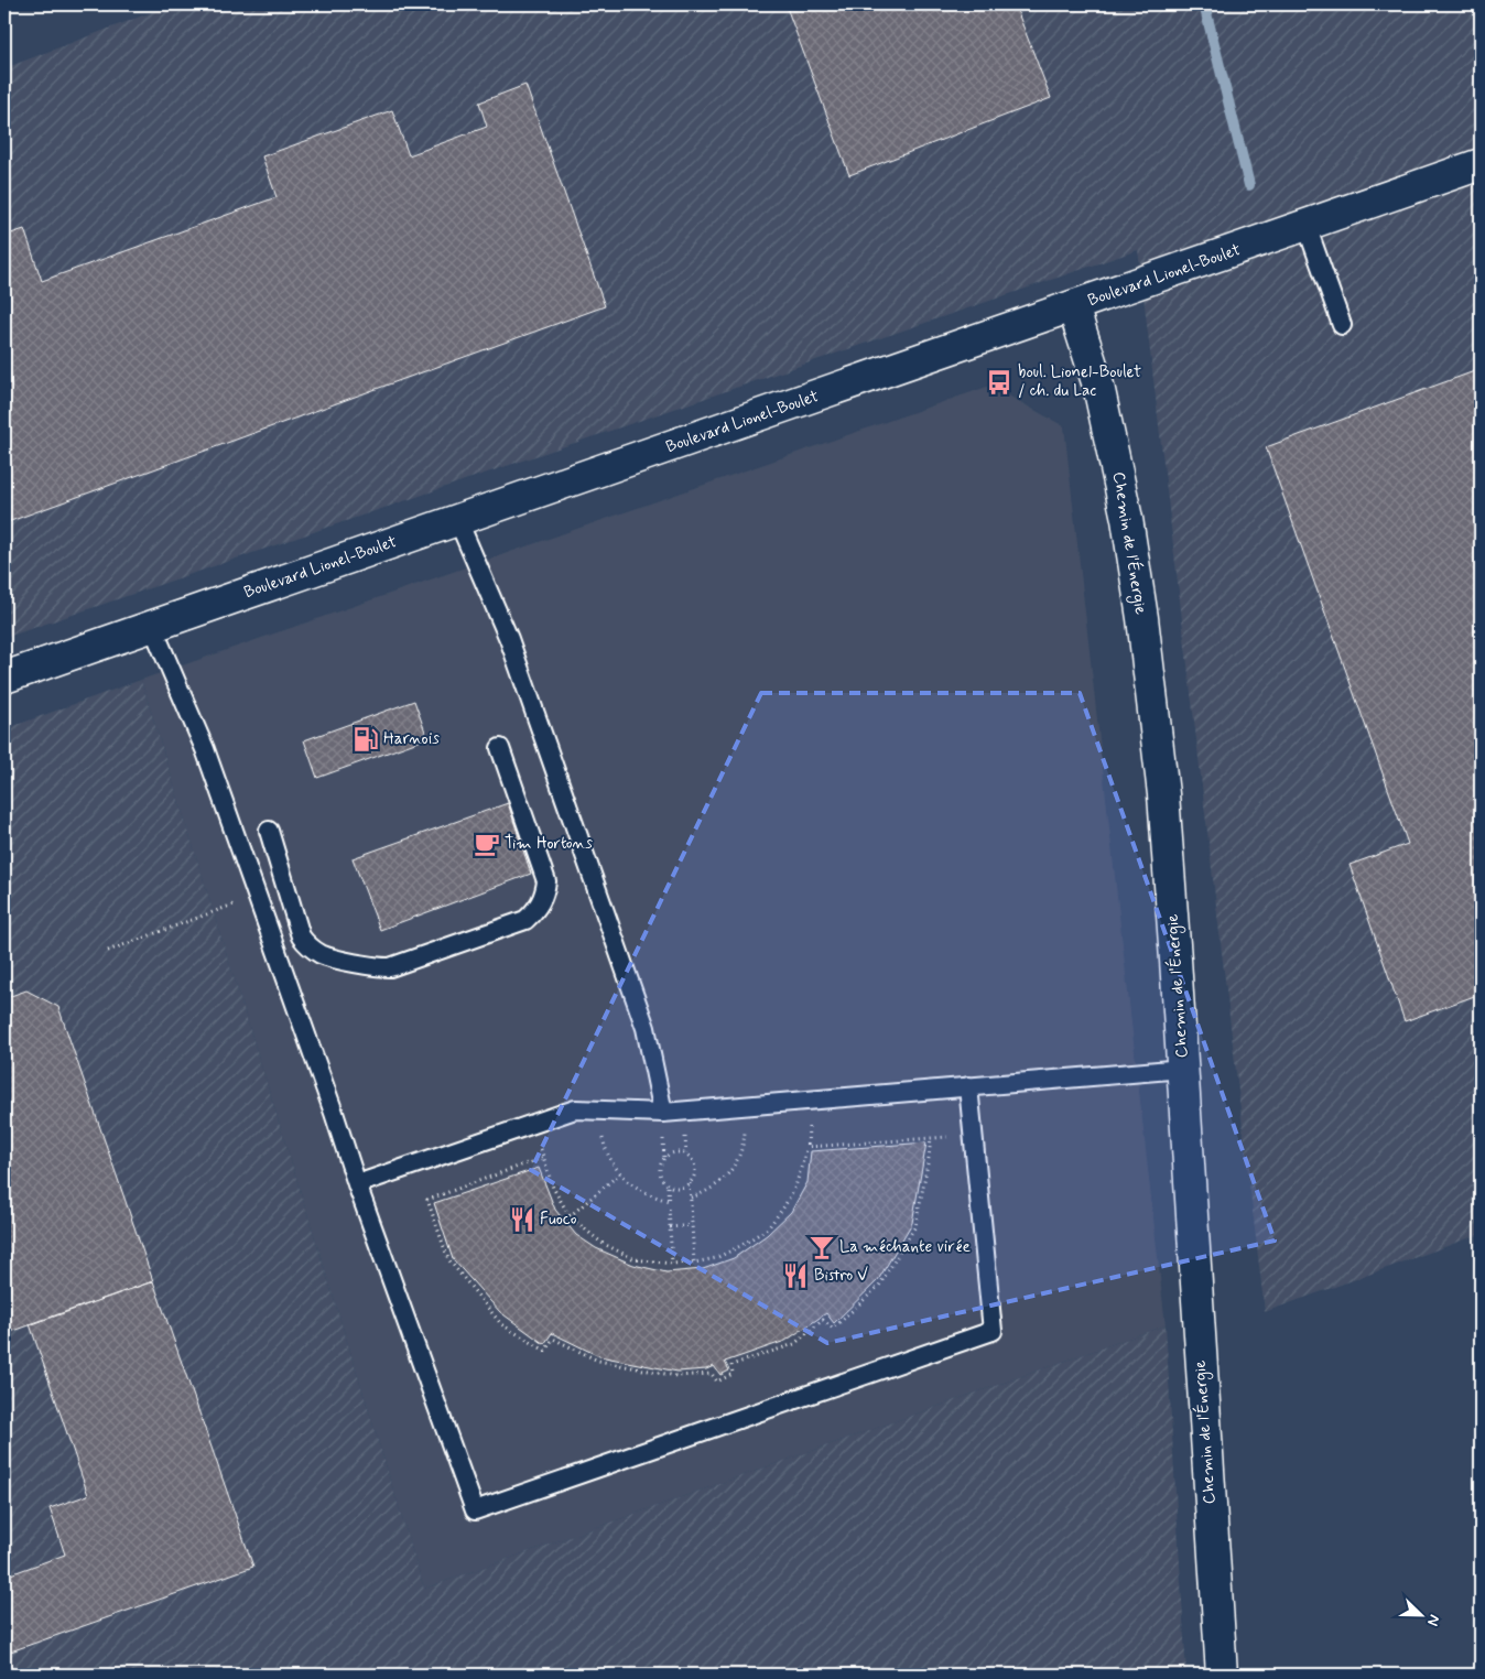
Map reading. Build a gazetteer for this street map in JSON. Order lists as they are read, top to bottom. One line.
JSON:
{"streets":{"main road":["Boulevard Lionel-Boulet","Chemin de l'Énergie"]},"crossings":[["Boulevard Lionel-Boulet","Chemin de l'Énergie"]],"places":{"bus stop":["boul. Lionel-Boulet / ch. du Lac"],"fuel station":["Harnois"],"cafe":["Tim Hortons"],"restaurant":["Fuoco","Bistro V"],"bar":["La méchante virée"]},"north":"bottom right"}
